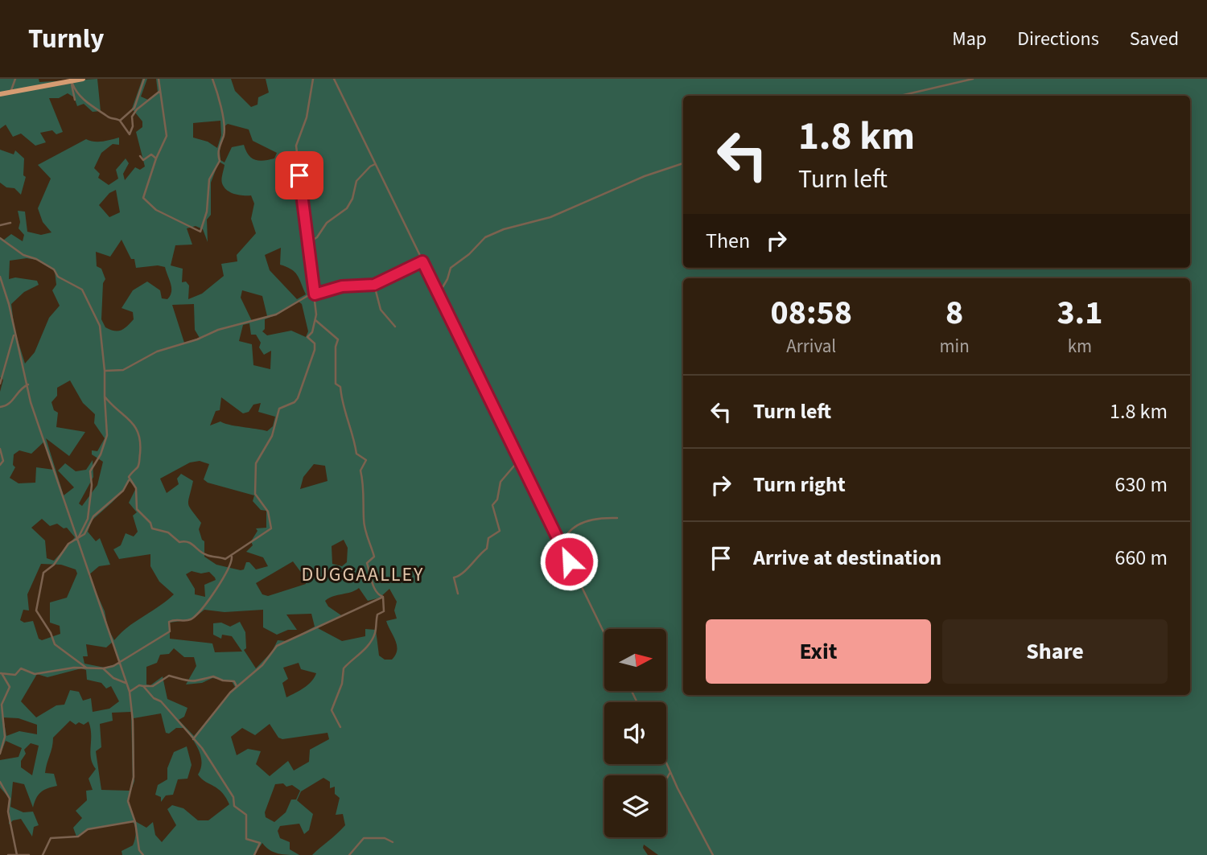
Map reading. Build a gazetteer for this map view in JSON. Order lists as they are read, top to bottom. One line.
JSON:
{"districts":["DUGGAALLEY"],"north":"right","page":{"header":"Turnly","nav":["Map","Directions","Saved"],"turn":["1.8 km","Turn left"],"then":"Then","eta":["08:58","Arrival","8","min","3.1","km"],"list":[{"name":"Turn left","value":"1.8 km"},{"name":"Turn right","value":"630 m"},{"name":"Arrive at destination","value":"660 m"}],"buttons":["Exit","Share"]}}
